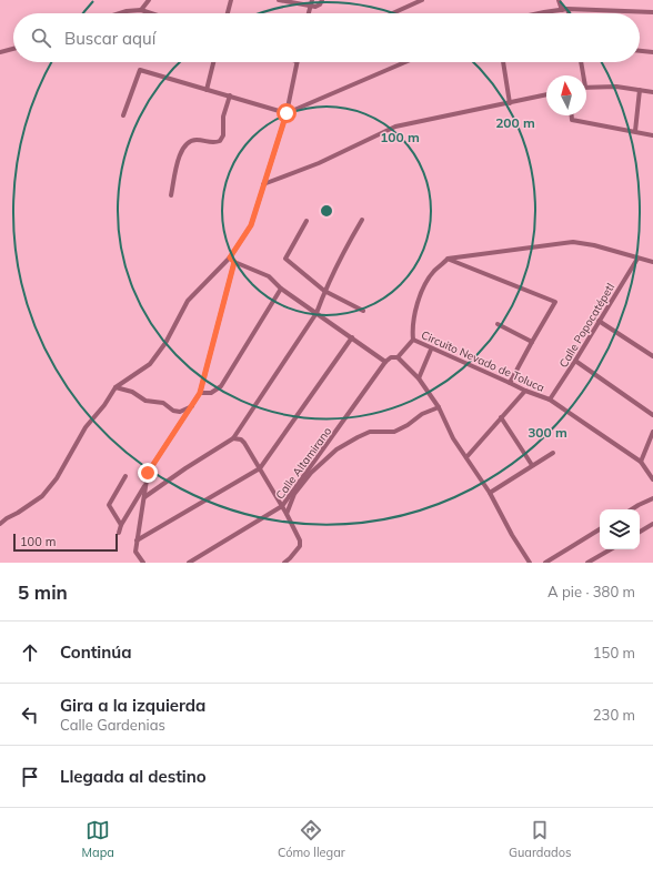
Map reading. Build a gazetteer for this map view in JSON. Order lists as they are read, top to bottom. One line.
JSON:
{"streets":{"street":["Calle Popocatépetl","Circuito Nevado de Toluca","Calle Altamirano"]},"crossings":[["Calle Popocatépetl","Circuito Nevado de Toluca"]],"scale_bar":"100 m","north":"top","page":{"search":"Buscar aquí","scale":"100 m","heading":["5 min","A pie · 380 m"],"list":[["Continúa","150 m"],["Gira a la izquierda","Calle Gardenias","230 m"],"Llegada al destino"],"nav":["Mapa","Cómo llegar","Guardados"]},"rings":["200 m","100 m","300 m"]}
